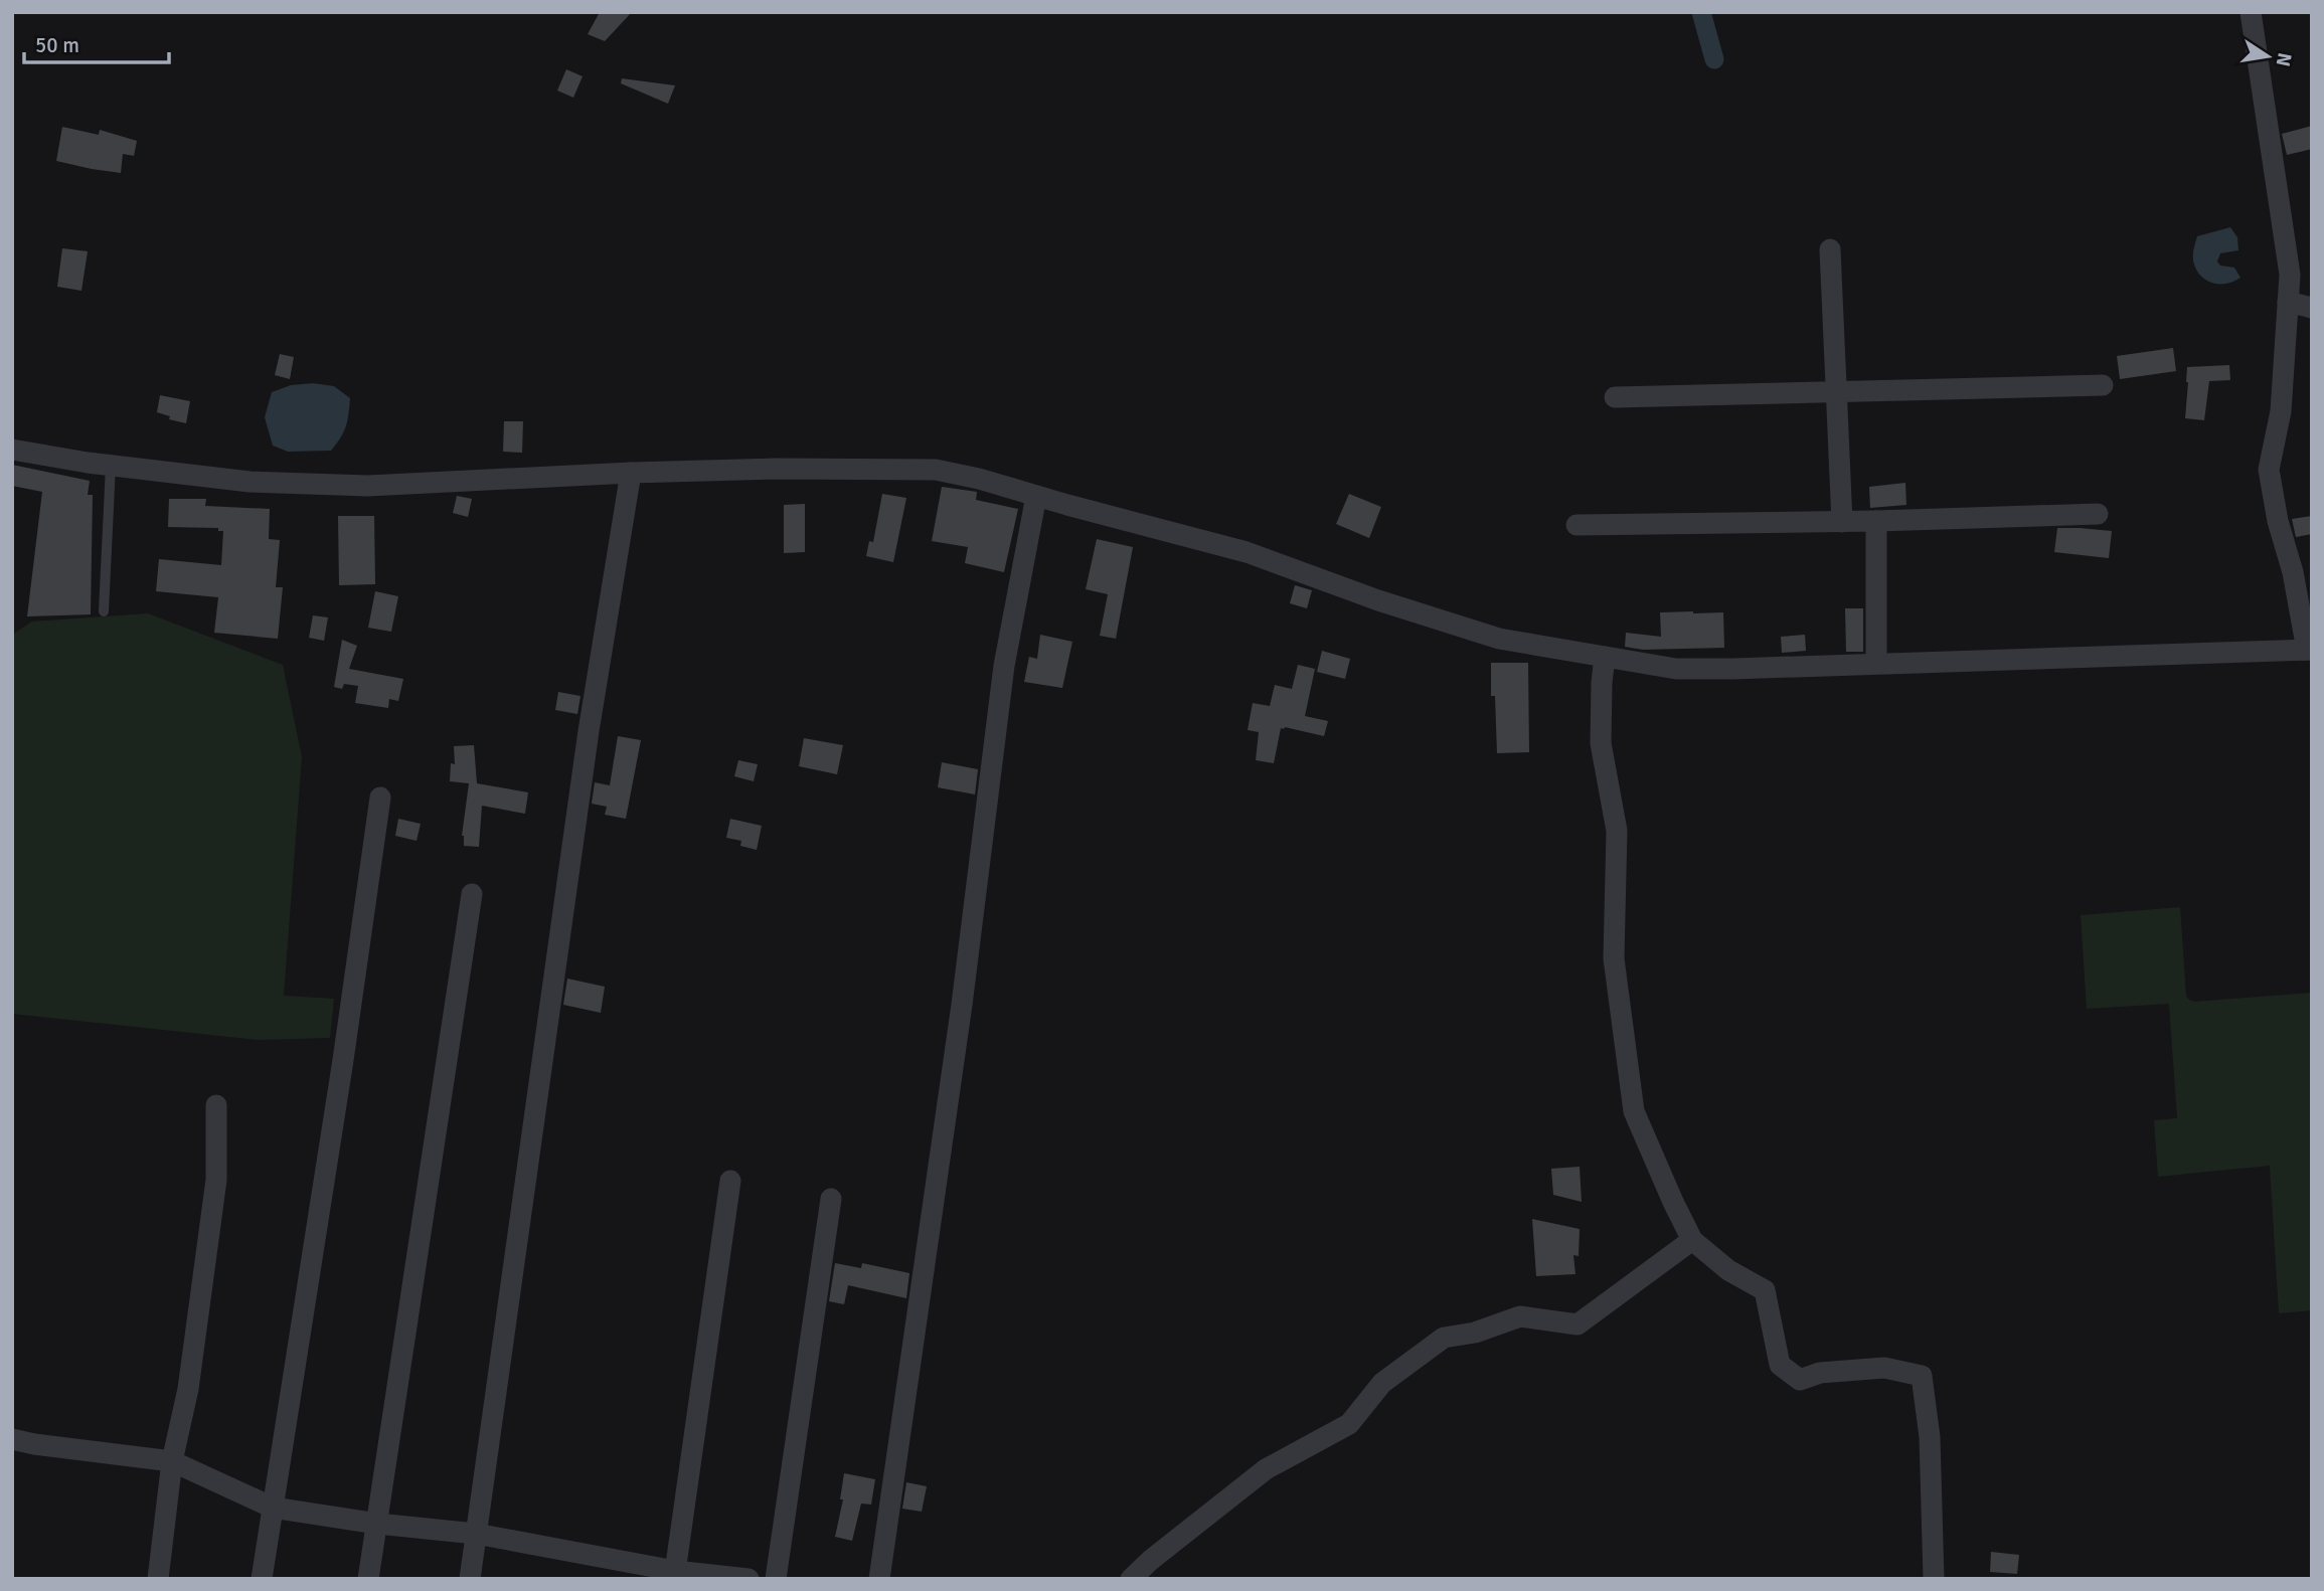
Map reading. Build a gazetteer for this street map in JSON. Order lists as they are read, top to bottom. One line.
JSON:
{"scale_bar":"50 m","north":"right"}
